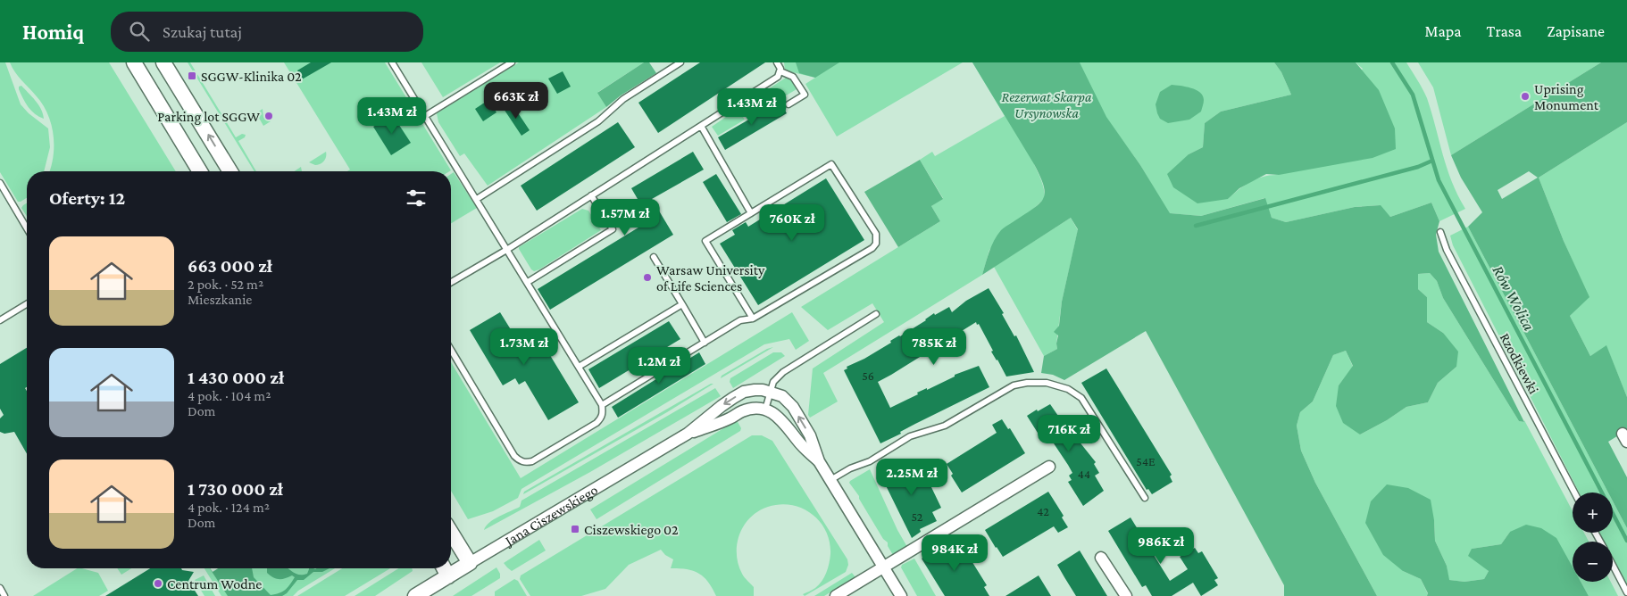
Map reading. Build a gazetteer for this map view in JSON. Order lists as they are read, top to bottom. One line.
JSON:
{"streets":{"street":["Jana Ciszewskiego"],"lane":["Rzodkiewki"]},"water":["Rów Wolica"],"parks":["Rezerwat Skarpa Ursynowska"],"places":{"transit":["SGGW-Klinika 02","Ciszewskiego 02"],"other":["Uprising Monument","Parking lot SGGW","Warsaw University of Life Sciences","Centrum Wodne"]},"house_numbers":["56","54E","44","42","52"],"page":{"header":"Homiq","search":"Szukaj tutaj","nav":["Mapa","Trasa","Zapisane"],"price":["663K zł","1.43M zł","1.43M zł","1.57M zł","760K zł","1.73M zł","785K zł","1.2M zł","716K zł","2.25M zł","986K zł","984K zł"],"heading":"Oferty: 12","list":[{"name":"663 000 zł","note":"2 pok. · 52 m² · Mieszkanie"},{"name":"1 430 000 zł","note":"4 pok. · 104 m² · Dom"},{"name":"1 730 000 zł","note":"4 pok. · 124 m² · Dom"}],"map_buttons":["+","−"]}}
